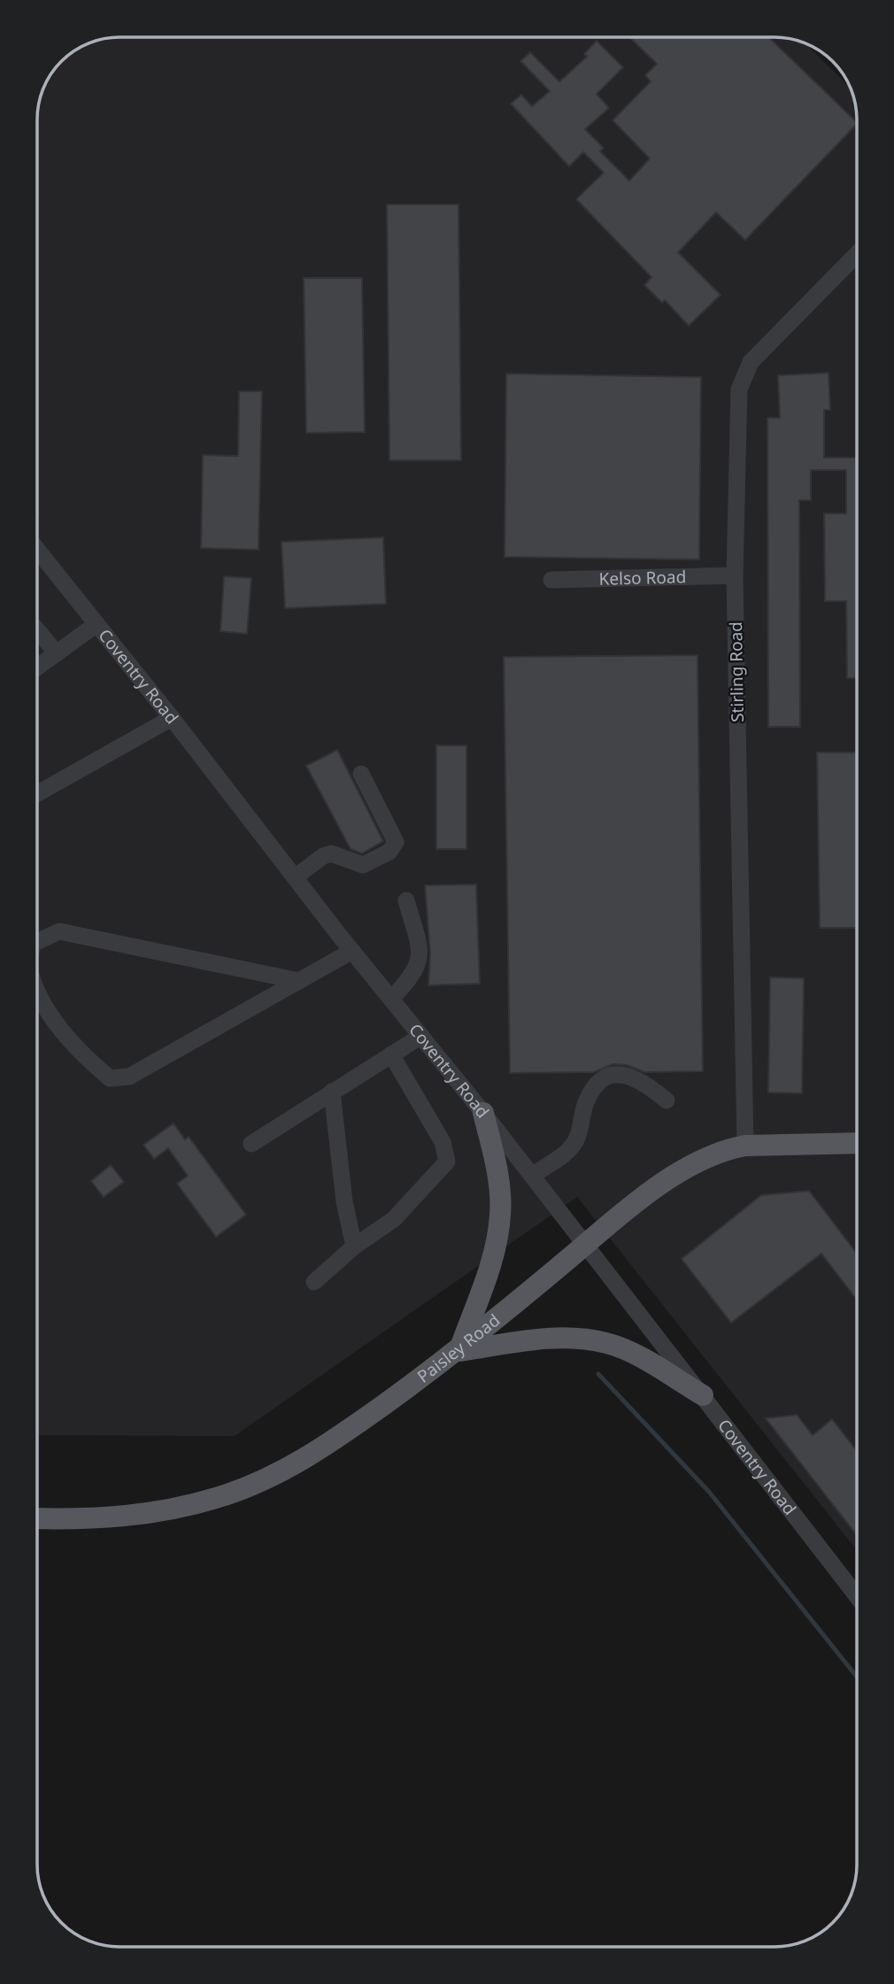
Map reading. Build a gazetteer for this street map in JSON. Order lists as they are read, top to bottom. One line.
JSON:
{"streets":{"main road":["Paisley Road"],"street":["Kelso Road","Stirling Road","Coventry Road"]},"crossings":[["Kelso Road","Stirling Road"],["Stirling Road","Paisley Road"],["Coventry Road","Paisley Road"]]}
